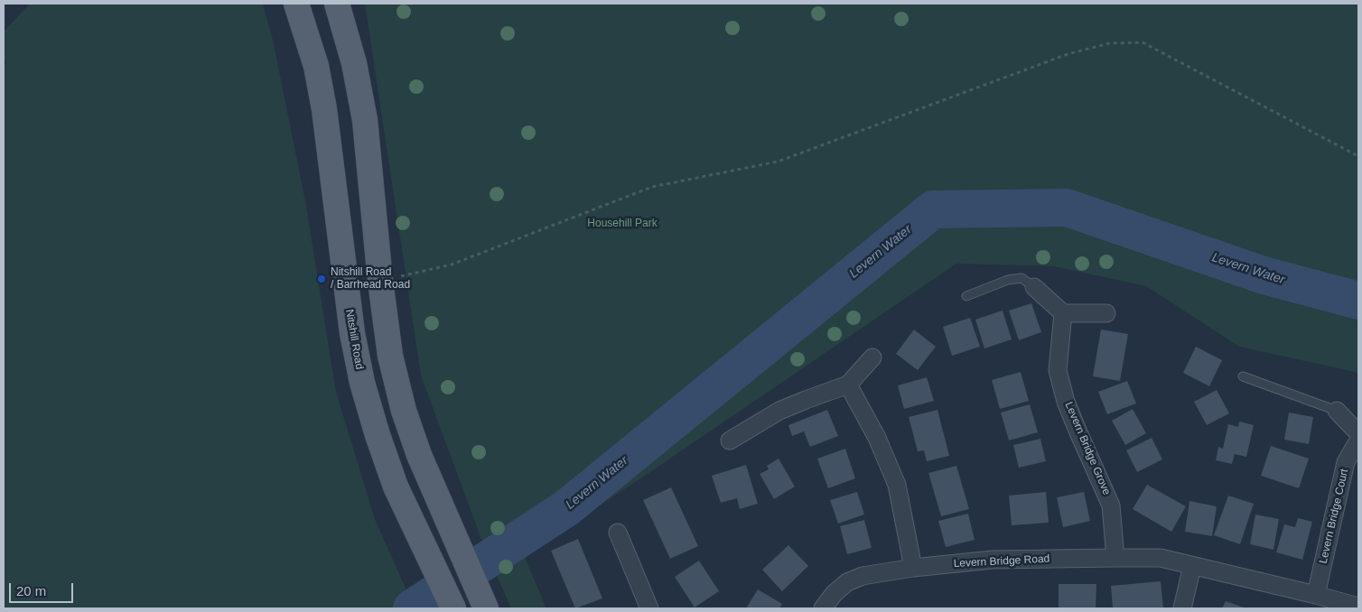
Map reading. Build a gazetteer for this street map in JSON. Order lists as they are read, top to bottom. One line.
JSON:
{"streets":{"main road":["Nitshill Road"],"street":["Levern Bridge Grove","Levern Bridge Court","Levern Bridge Road"]},"crossings":[["Levern Bridge Grove","Levern Bridge Road"],["Levern Bridge Court","Levern Bridge Road"]],"water":["Levern Water"],"parks":["Househill Park"],"places":["Nitshill Road / Barrhead Road"],"scale_bar":"20 m"}
